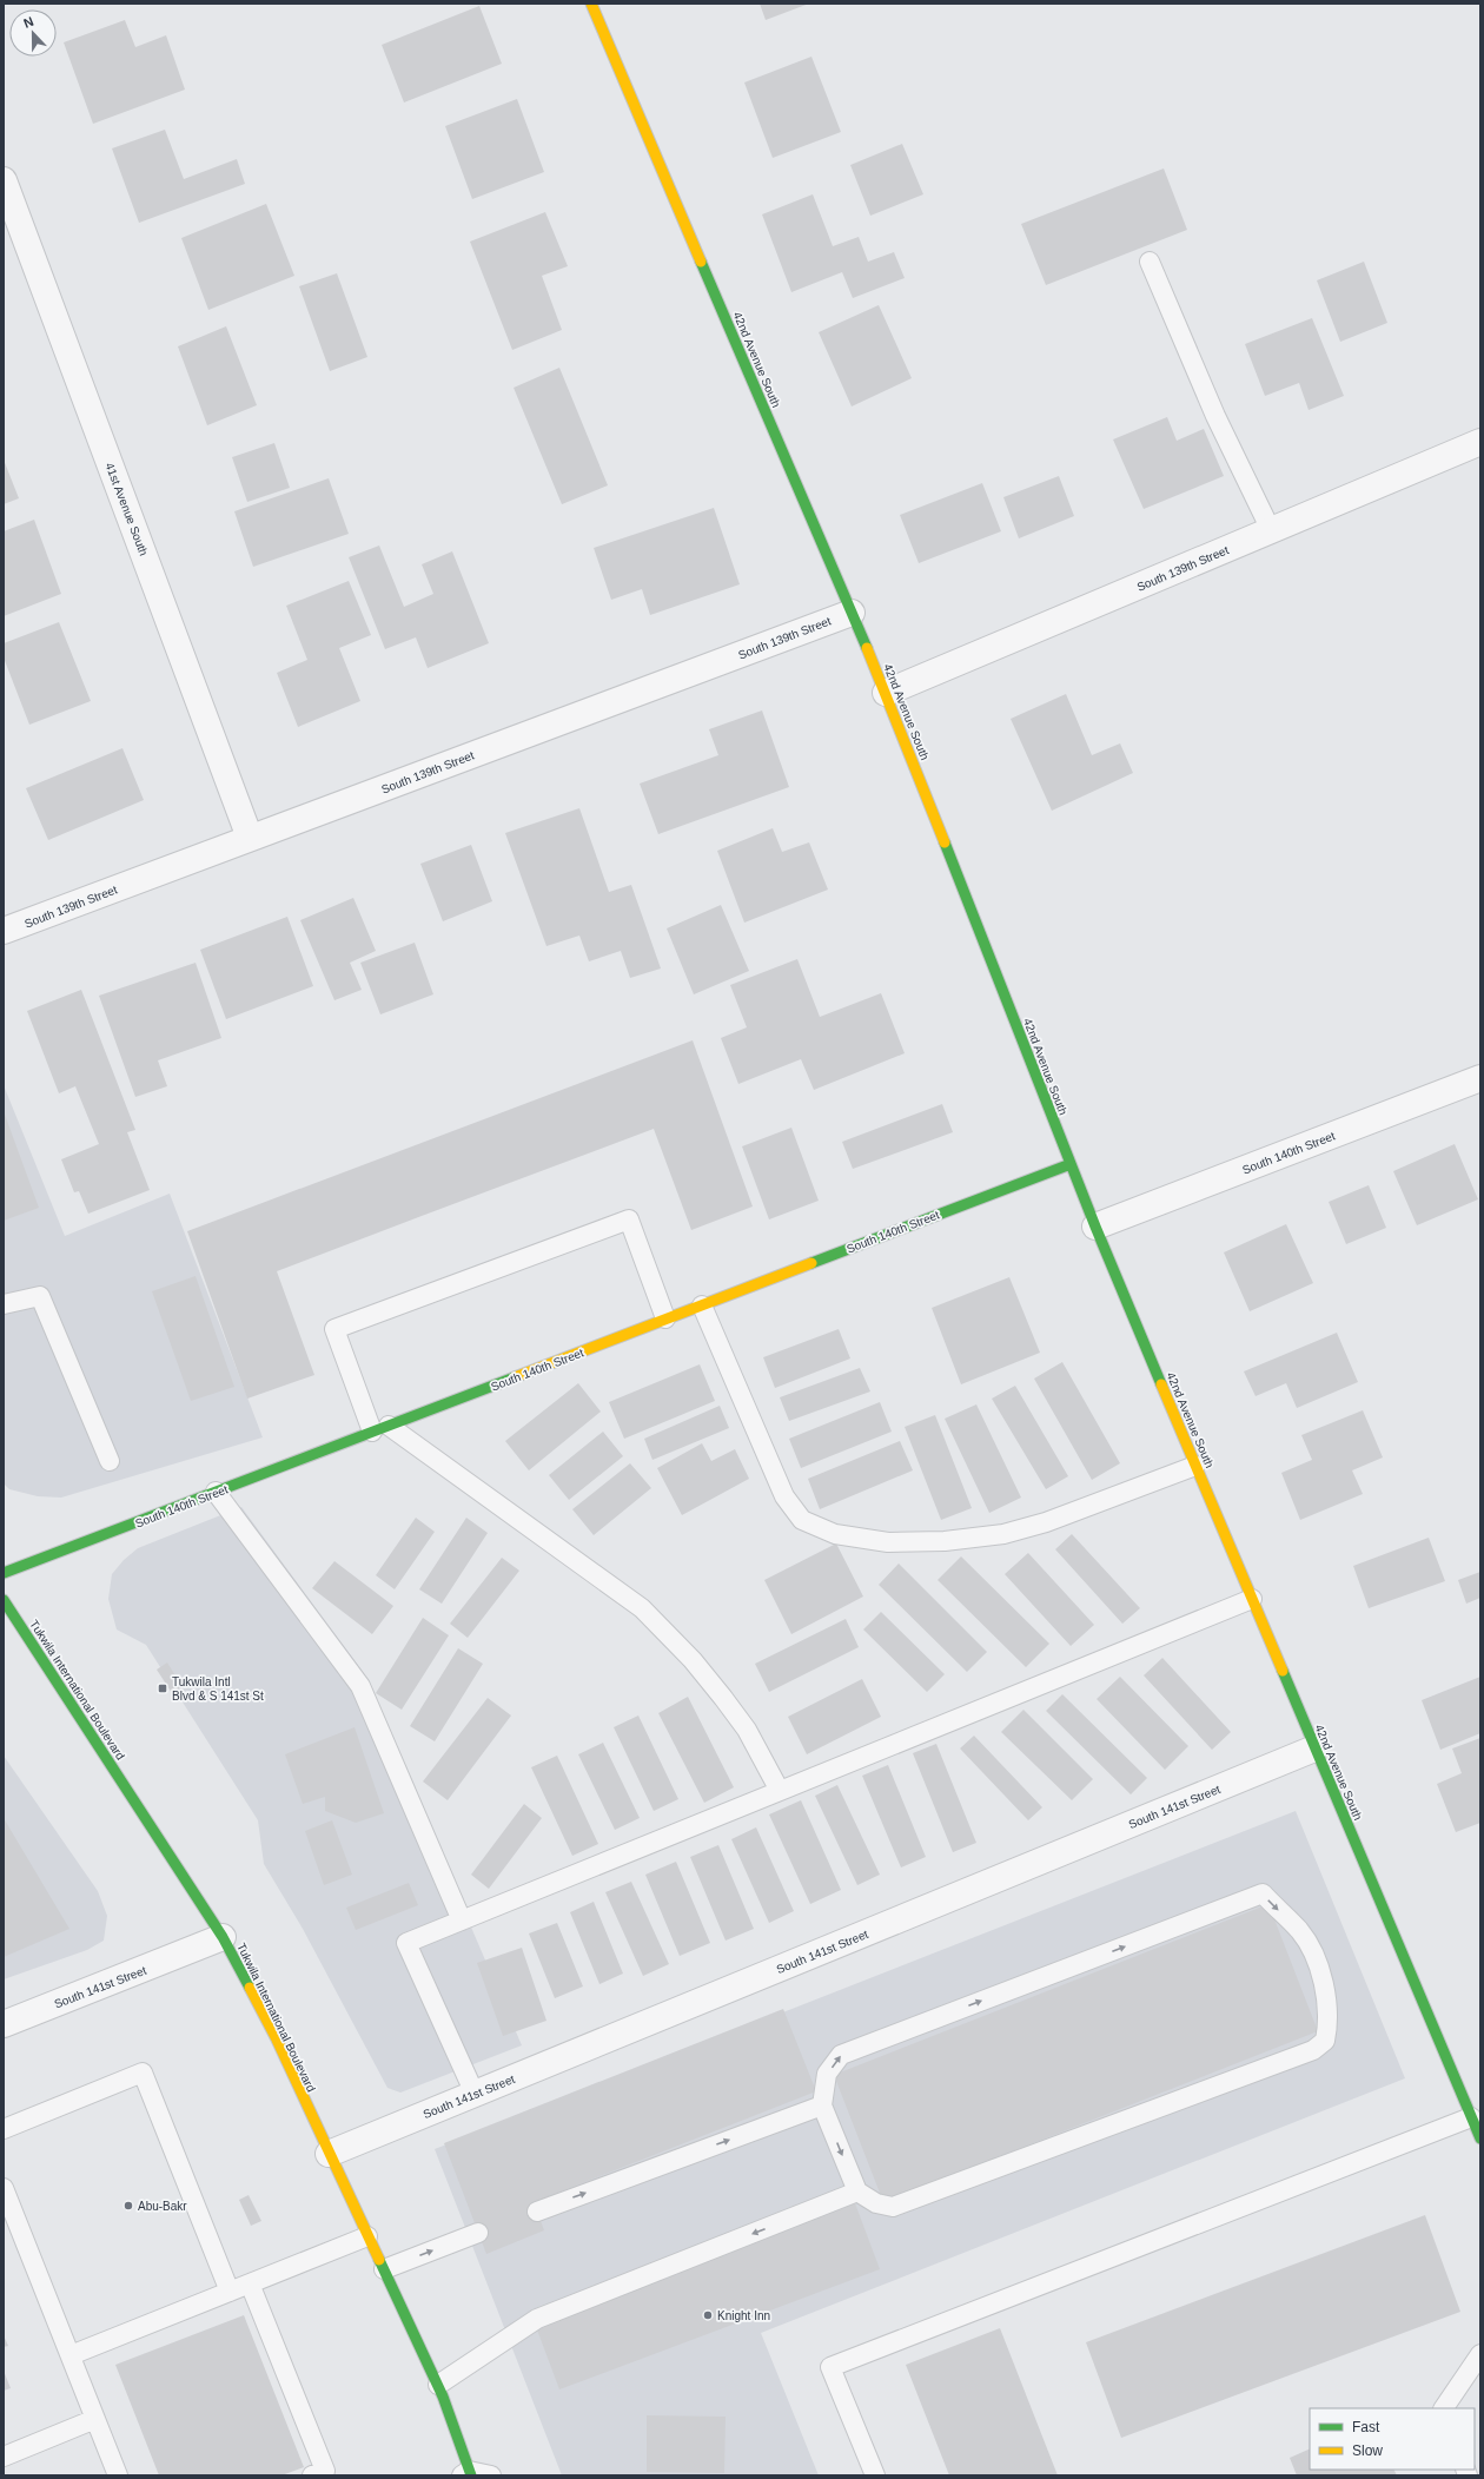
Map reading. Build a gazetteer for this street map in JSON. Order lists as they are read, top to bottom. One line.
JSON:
{"streets":{"street":["42nd Avenue South","41st Avenue South","South 139th Street","South 140th Street","Tukwila International Boulevard","South 141st Street"]},"crossings":[["42nd Avenue South","South 139th Street"],["42nd Avenue South","South 140th Street"],["42nd Avenue South","South 141st Street"],["41st Avenue South","South 139th Street"],["Tukwila International Boulevard","South 141st Street"]],"places":{"transit":["Tukwila Intl Blvd & S 141st St"],"other":["Abu-Bakr","Knight Inn"]},"legend":["Fast","Slow"],"north":"top"}
